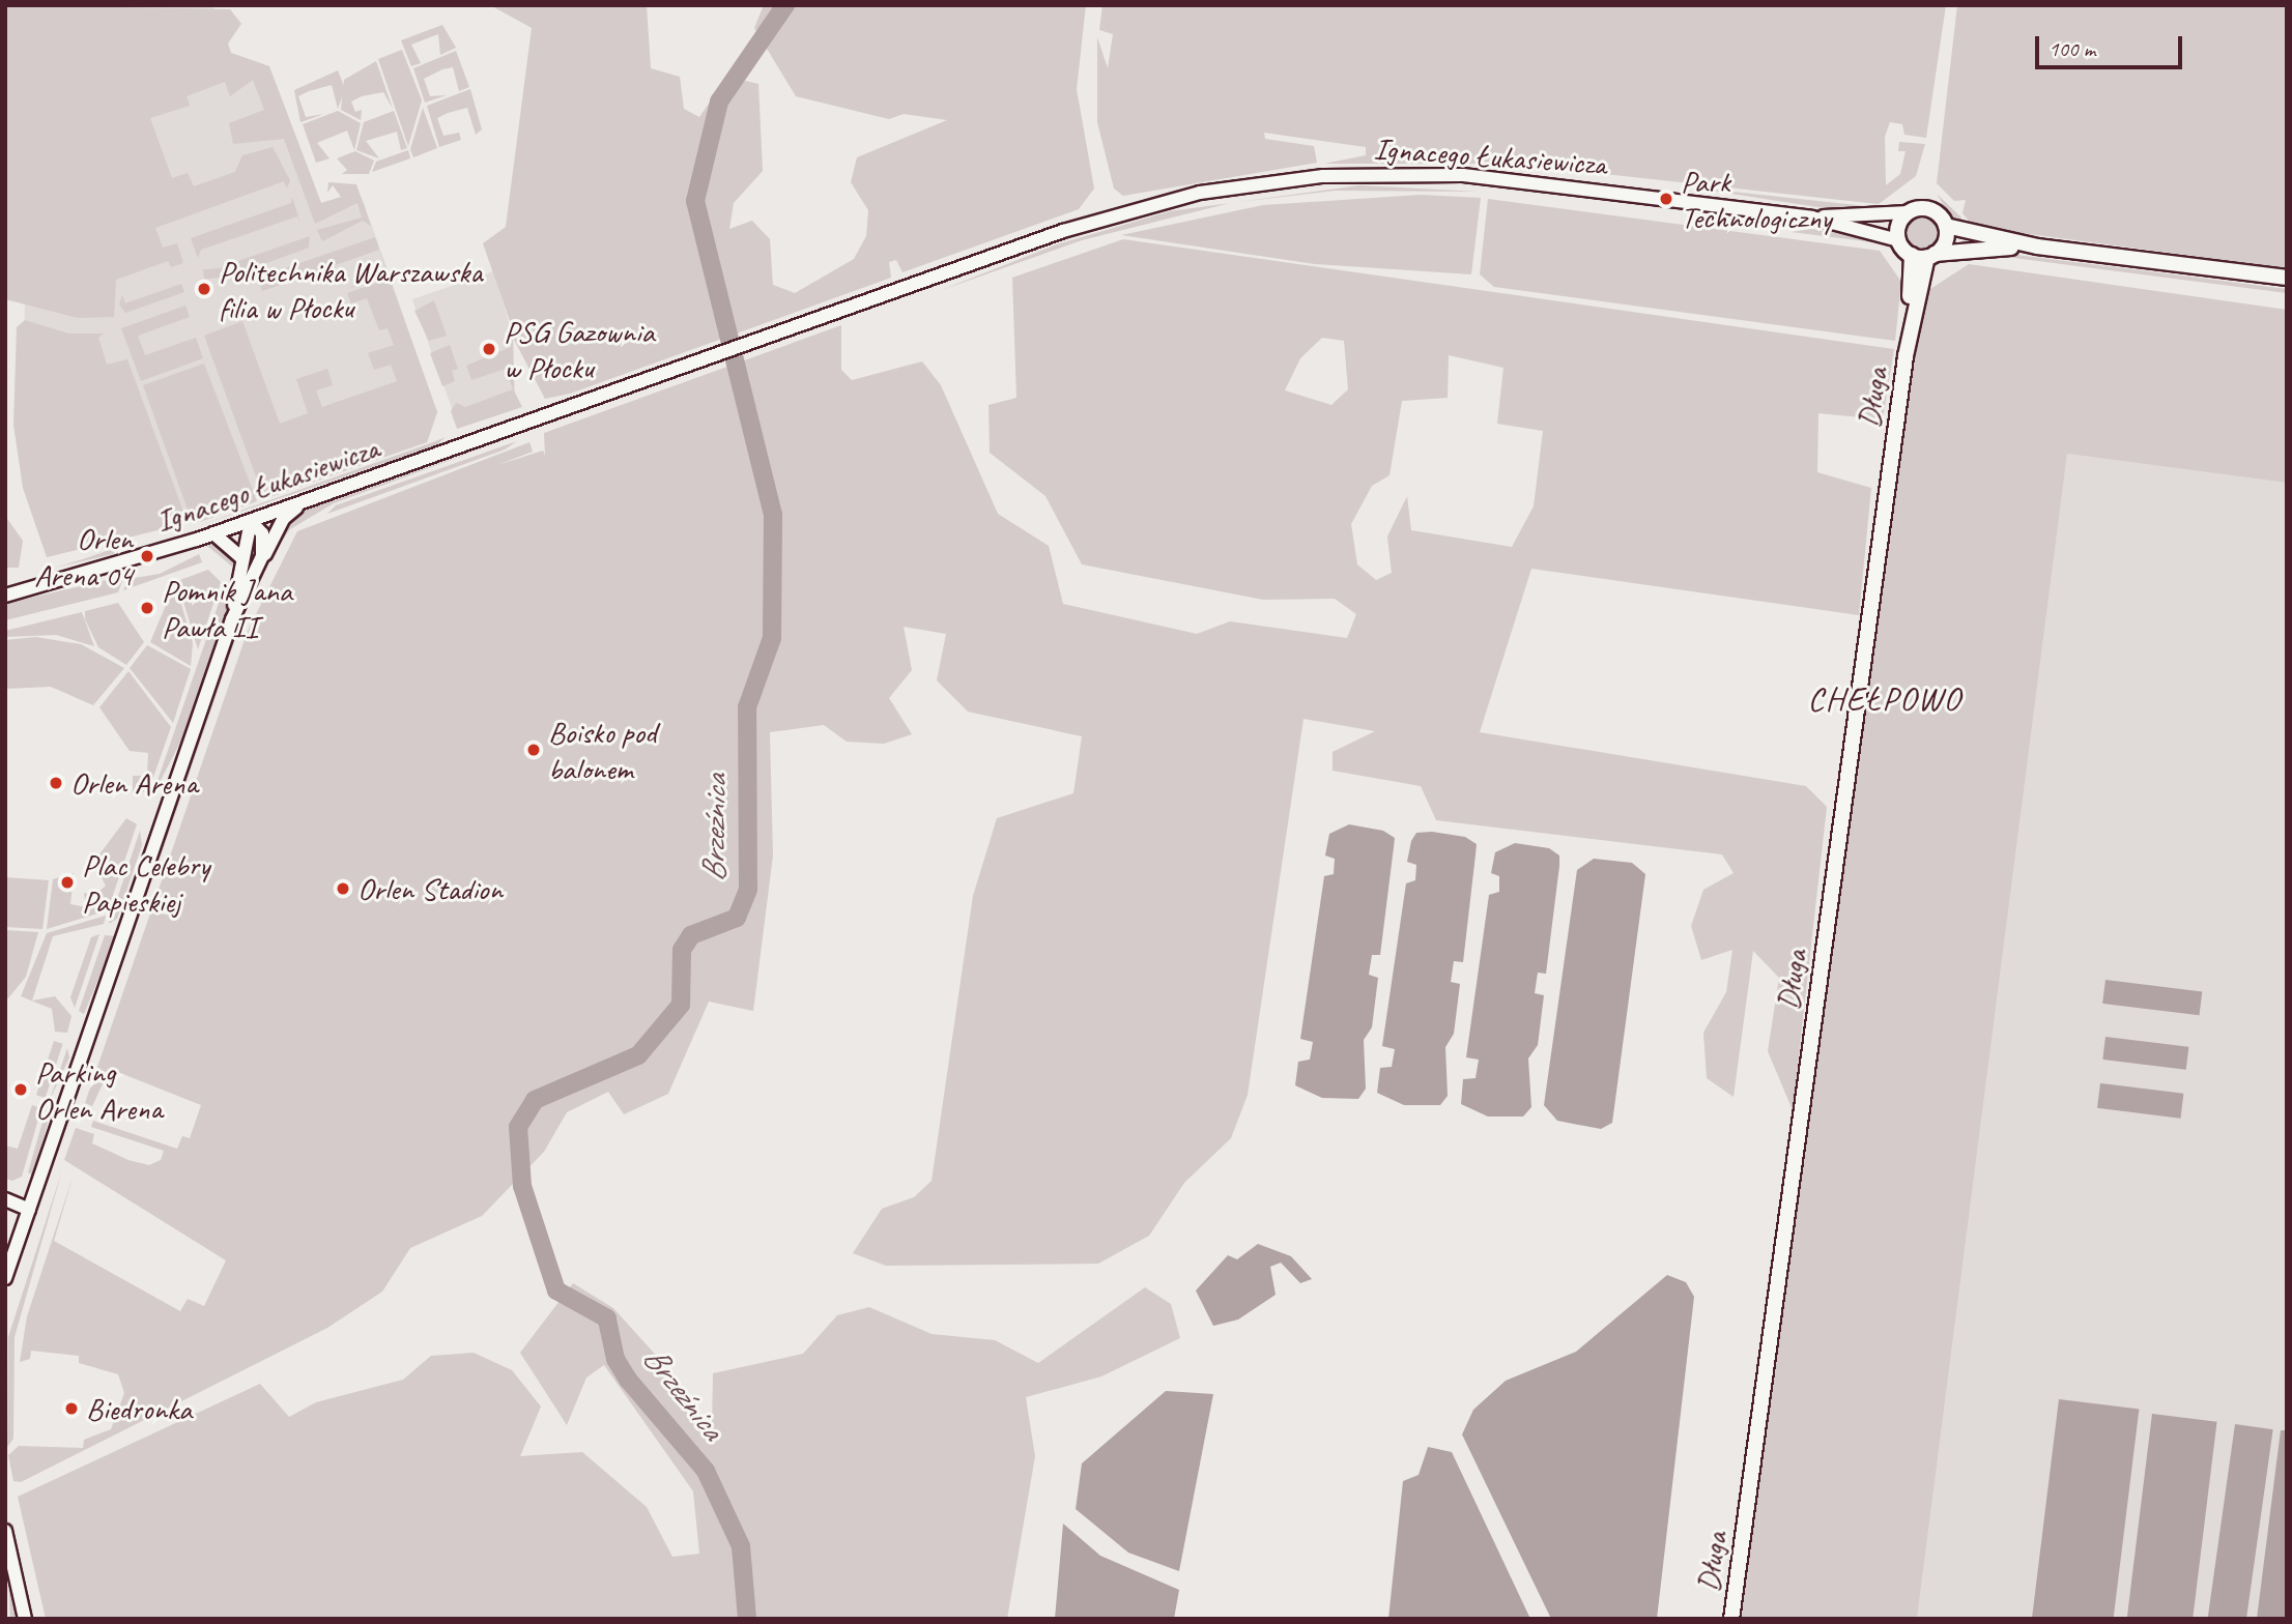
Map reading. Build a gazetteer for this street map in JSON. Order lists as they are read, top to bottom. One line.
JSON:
{"streets":{"main road":["Długa"],"street":["Ignacego Łukasiewicza"]},"crossings":[["Ignacego Łukasiewicza","Długa"]],"districts":["CHEŁPOWO"],"water":["Brzeźnica"],"places":["Park Technologiczny","Politechnika Warszawska filia w Płocku","PSG Gazownia w Płocku","Orlen Arena 04","Pomnik Jana Pawła II","Boisko pod balonem","Orlen Arena","Plac Celebry Papieskiej","Orlen Stadion","Parking Orlen Arena","Biedronka"],"scale_bar":"100 m"}
